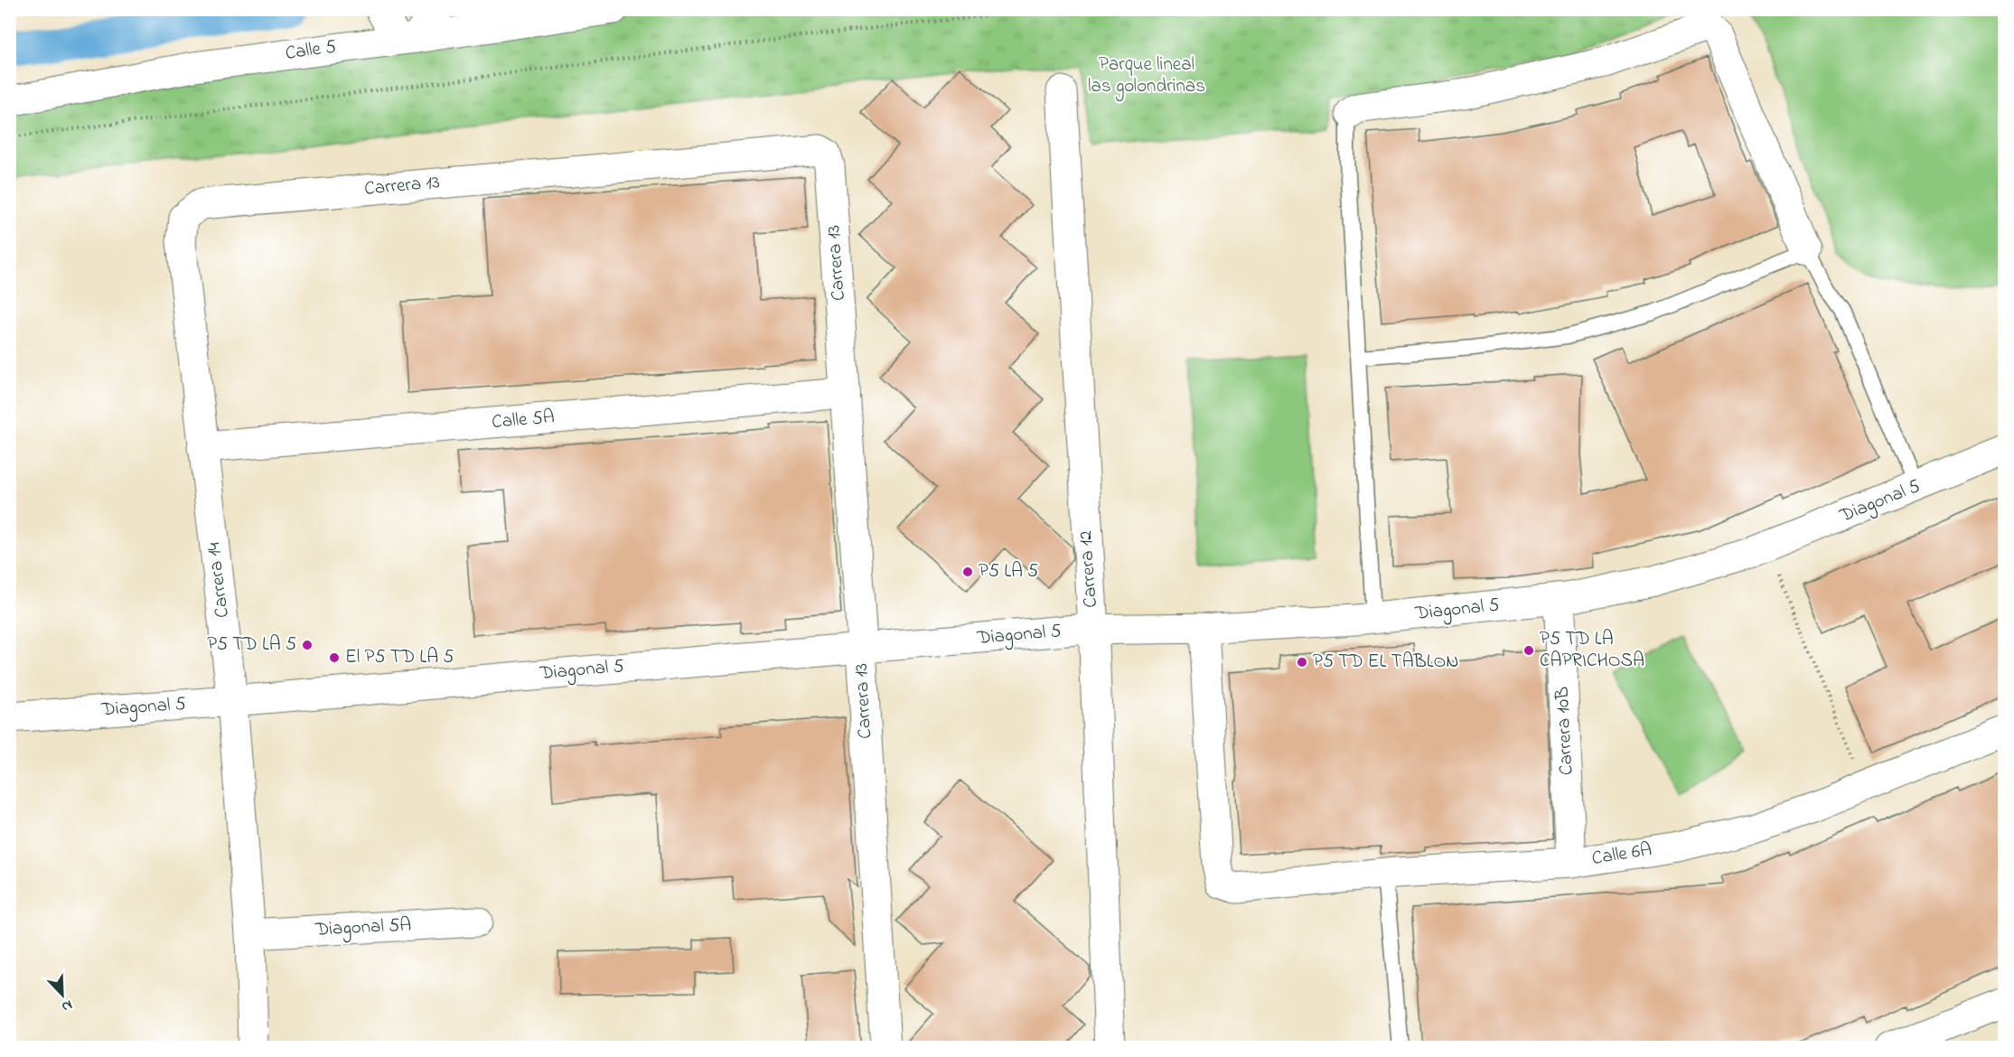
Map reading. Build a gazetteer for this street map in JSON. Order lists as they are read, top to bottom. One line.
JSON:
{"streets":{"street":["Calle 5","Carrera 13","Calle 5A","Diagonal 5","Carrera 12","Carrera 14","Carrera 10B","Calle 6A","Diagonal 5A"]},"crossings":[["Carrera 13","Calle 5A"],["Carrera 13","Diagonal 5"],["Carrera 13","Carrera 14"],["Calle 5A","Carrera 14"],["Diagonal 5","Carrera 12"],["Diagonal 5","Carrera 14"],["Diagonal 5","Carrera 10B"],["Diagonal 5","Calle 6A"],["Carrera 14","Diagonal 5A"],["Carrera 10B","Calle 6A"]],"parks":["Parque lineal las golondrinas"],"places":["P5 LA 5","P5 TD LA 5","P5 TD LA CAPRICHOSA","El P5 TD LA 5","P5 TD EL TABLON"],"north":"bottom right"}
